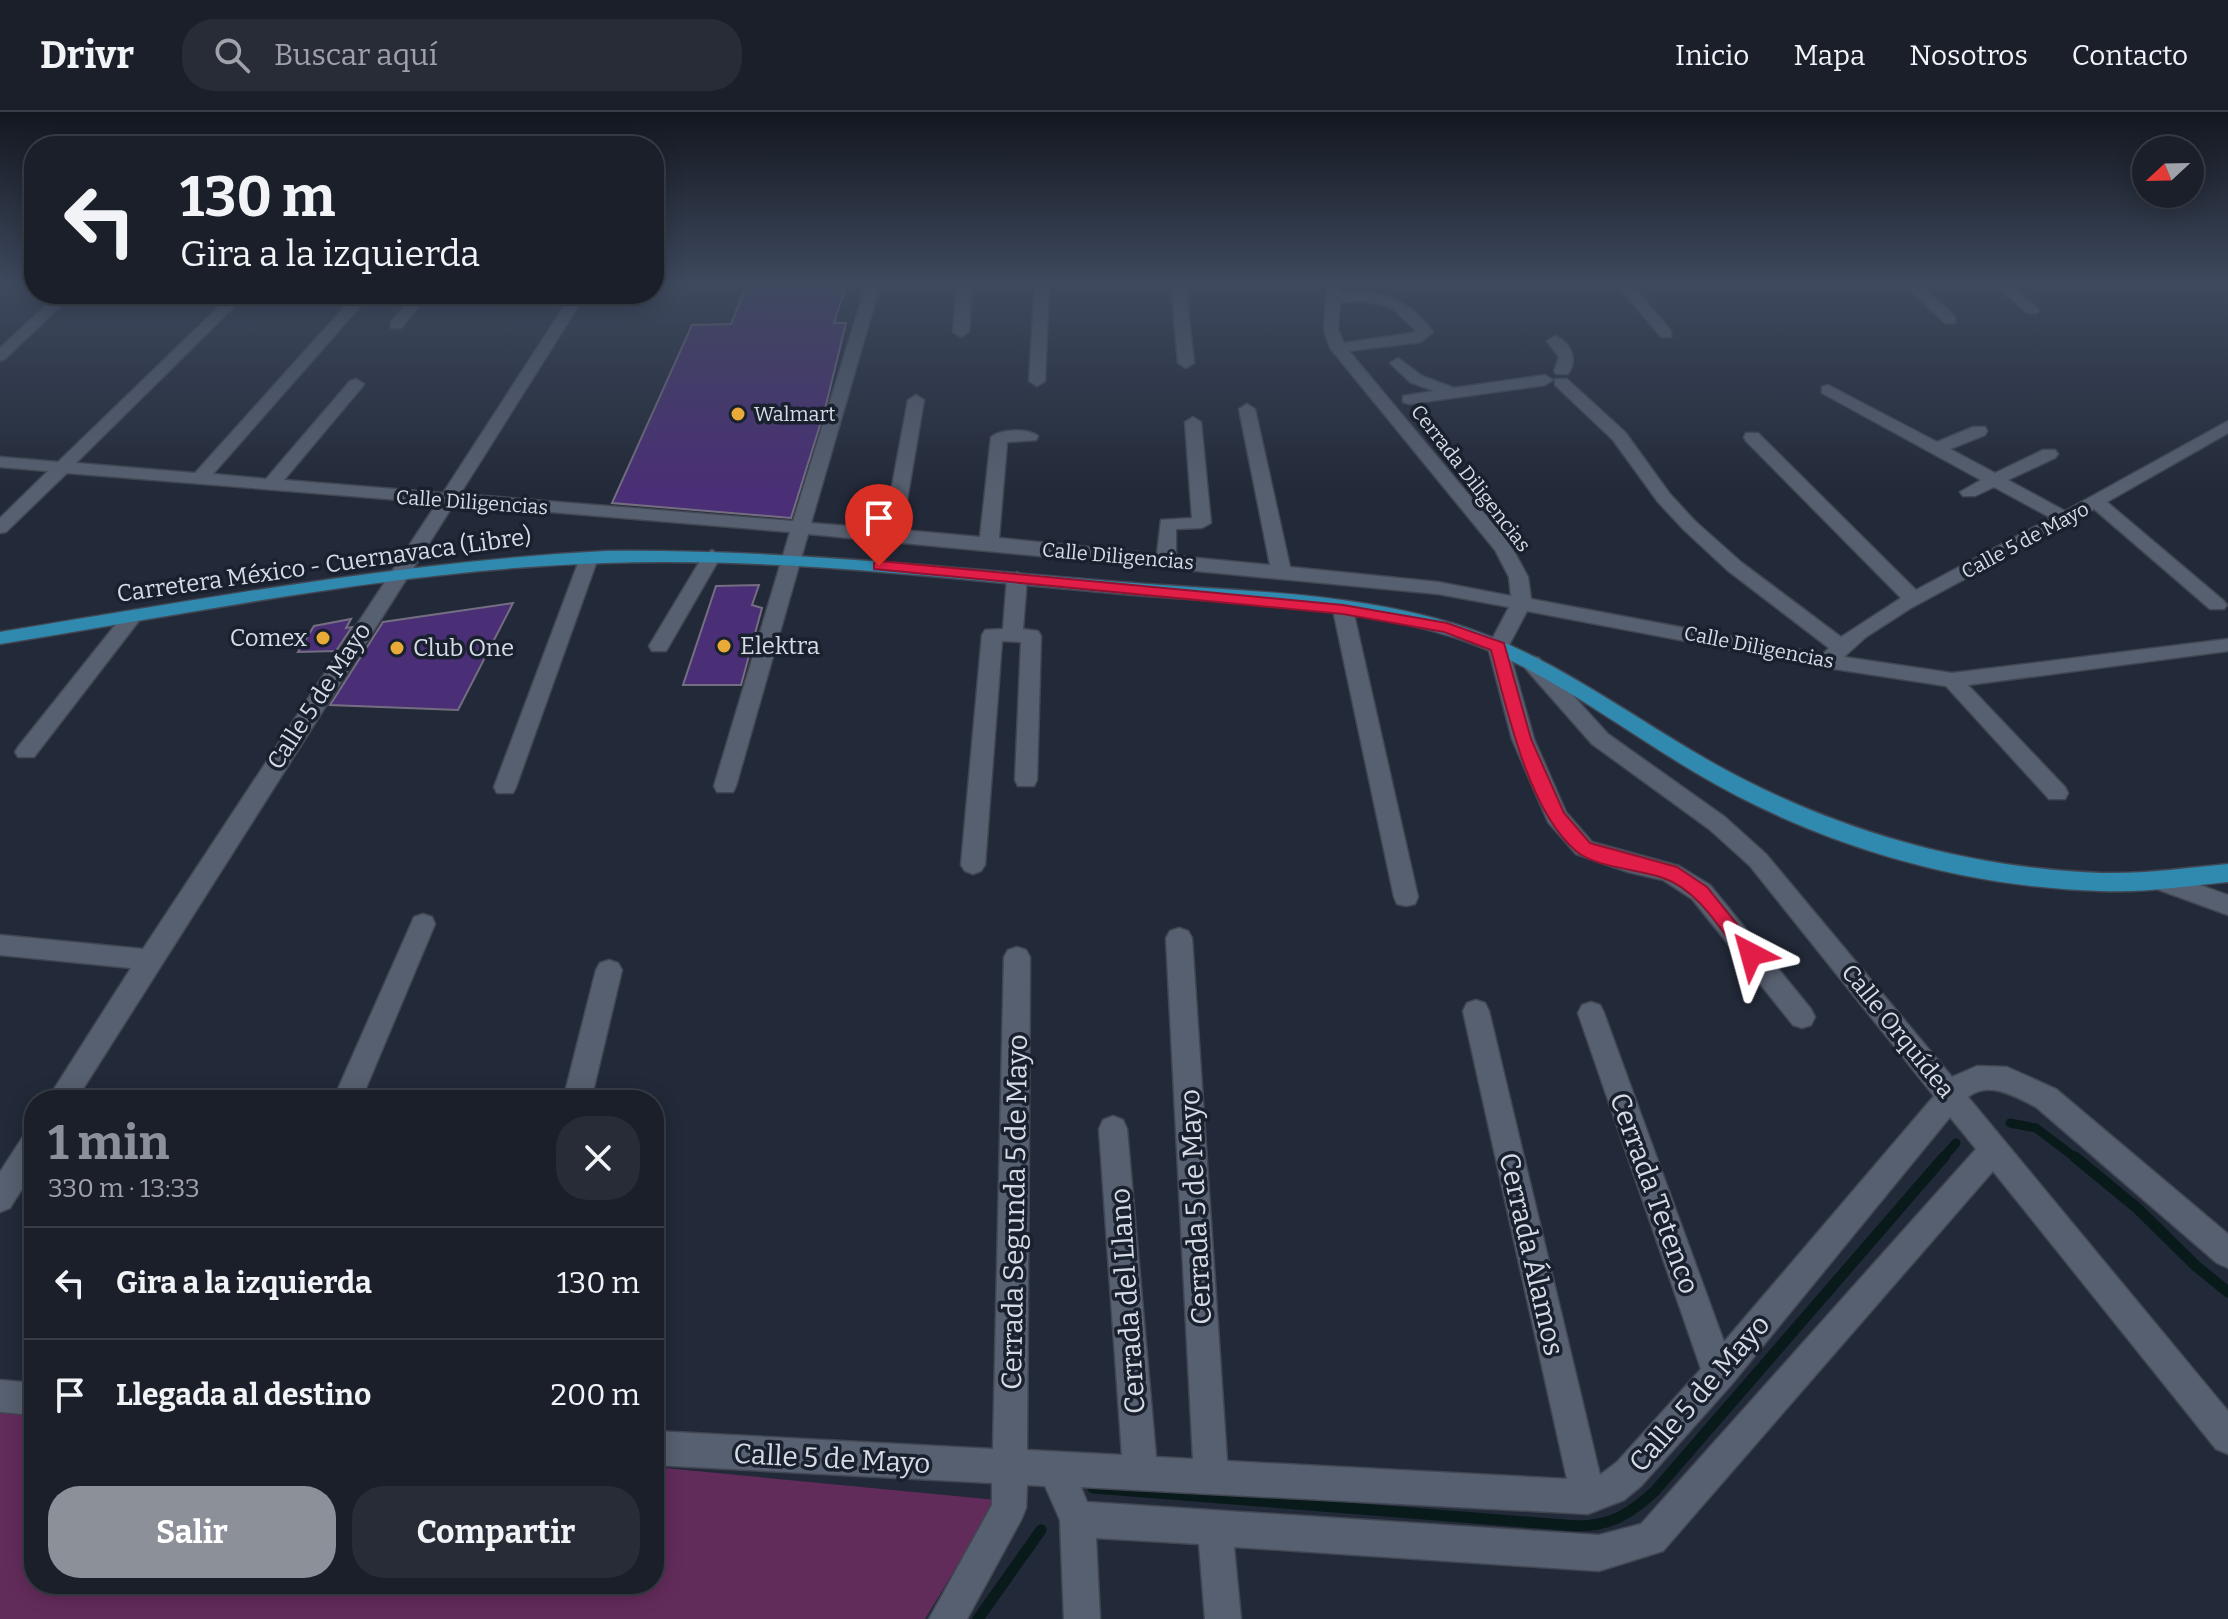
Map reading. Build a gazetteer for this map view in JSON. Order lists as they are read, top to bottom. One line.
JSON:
{"streets":{"main road":["Carretera México - Cuernavaca (Libre)"],"street":["Cerrada Diligencias","Calle Diligencias","Calle 5 de Mayo","Calle Orquídea","Cerrada Tetenco","Cerrada 5 de Mayo","Cerrada Segunda 5 de Mayo","Cerrada Álamos","Cerrada del Llano"]},"crossings":[["Cerrada Diligencias","Calle Diligencias"],["Calle Diligencias","Calle 5 de Mayo"],["Calle 5 de Mayo","Carretera México - Cuernavaca (Libre)"],["Calle 5 de Mayo","Calle Orquídea"],["Calle 5 de Mayo","Cerrada Tetenco"],["Calle 5 de Mayo","Cerrada 5 de Mayo"],["Calle 5 de Mayo","Cerrada Segunda 5 de Mayo"],["Calle 5 de Mayo","Cerrada Álamos"],["Calle 5 de Mayo","Cerrada del Llano"],["Carretera México - Cuernavaca (Libre)","Calle Orquídea"]],"places":["Walmart","Comex","Elektra","Club One"],"north":"left","page":{"header":"Drivr","search":"Buscar aquí","nav":["Inicio","Mapa","Nosotros","Contacto"],"turn":["130 m","Gira a la izquierda"],"heading":["1 min","330 m · 13:33"],"list":[{"name":"Gira a la izquierda","value":"130 m"},{"name":"Llegada al destino","value":"200 m"}],"buttons":["Salir","Compartir"]}}
